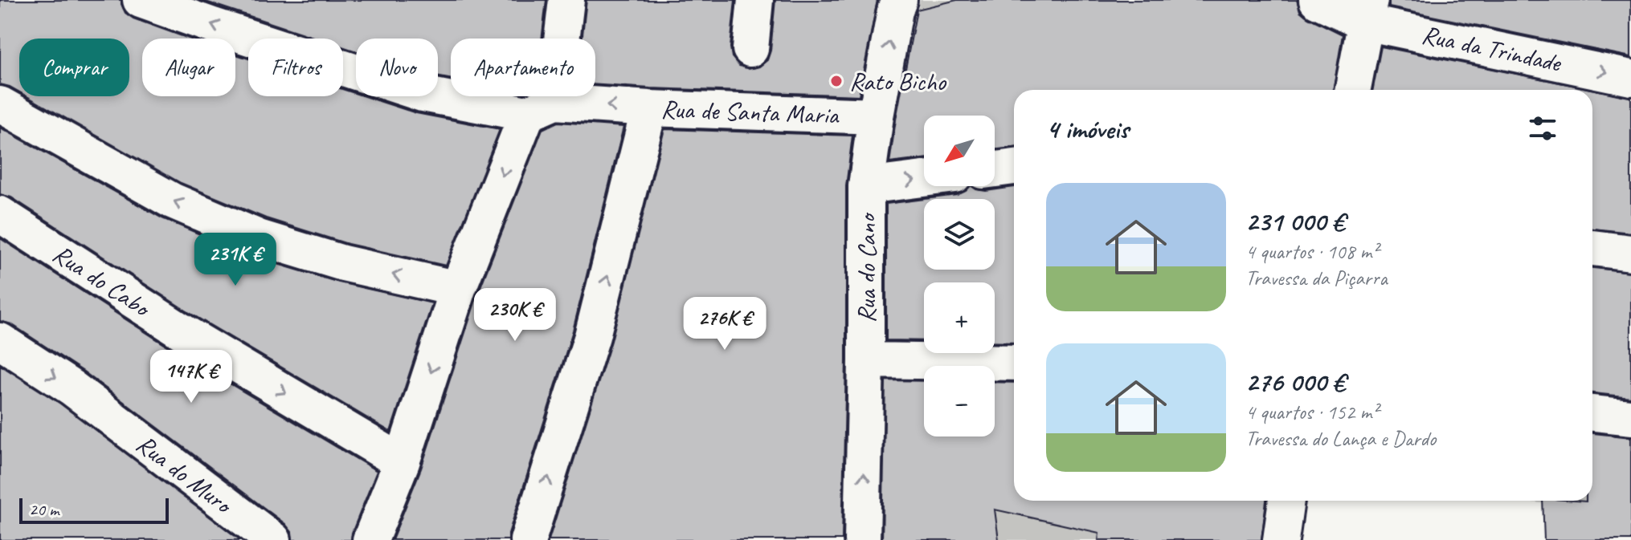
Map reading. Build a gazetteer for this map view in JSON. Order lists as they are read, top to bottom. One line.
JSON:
{"streets":{"street":["Rua da Trindade","Rua de Santa Maria","Rua do Cano","Rua do Cabo","Rua do Muro"]},"crossings":[["Rua de Santa Maria","Rua do Cano"]],"one_way":["Rua da Trindade"],"places":["Rato Bicho"],"scale_bar":"20 m","north":"bottom left","page":{"chip":["Comprar","Alugar","Filtros","Novo","Apartamento"],"heading":"4 imóveis","map_buttons":["+","−"],"list":[{"name":"231 000 €","note":"4 quartos · 108 m² · Travessa da Piçarra"},{"name":"276 000 €","note":"4 quartos · 152 m² · Travessa do Lança e Dardo"}],"price":["231K €","230K €","276K €","147K €"],"scale":"20 m"}}
